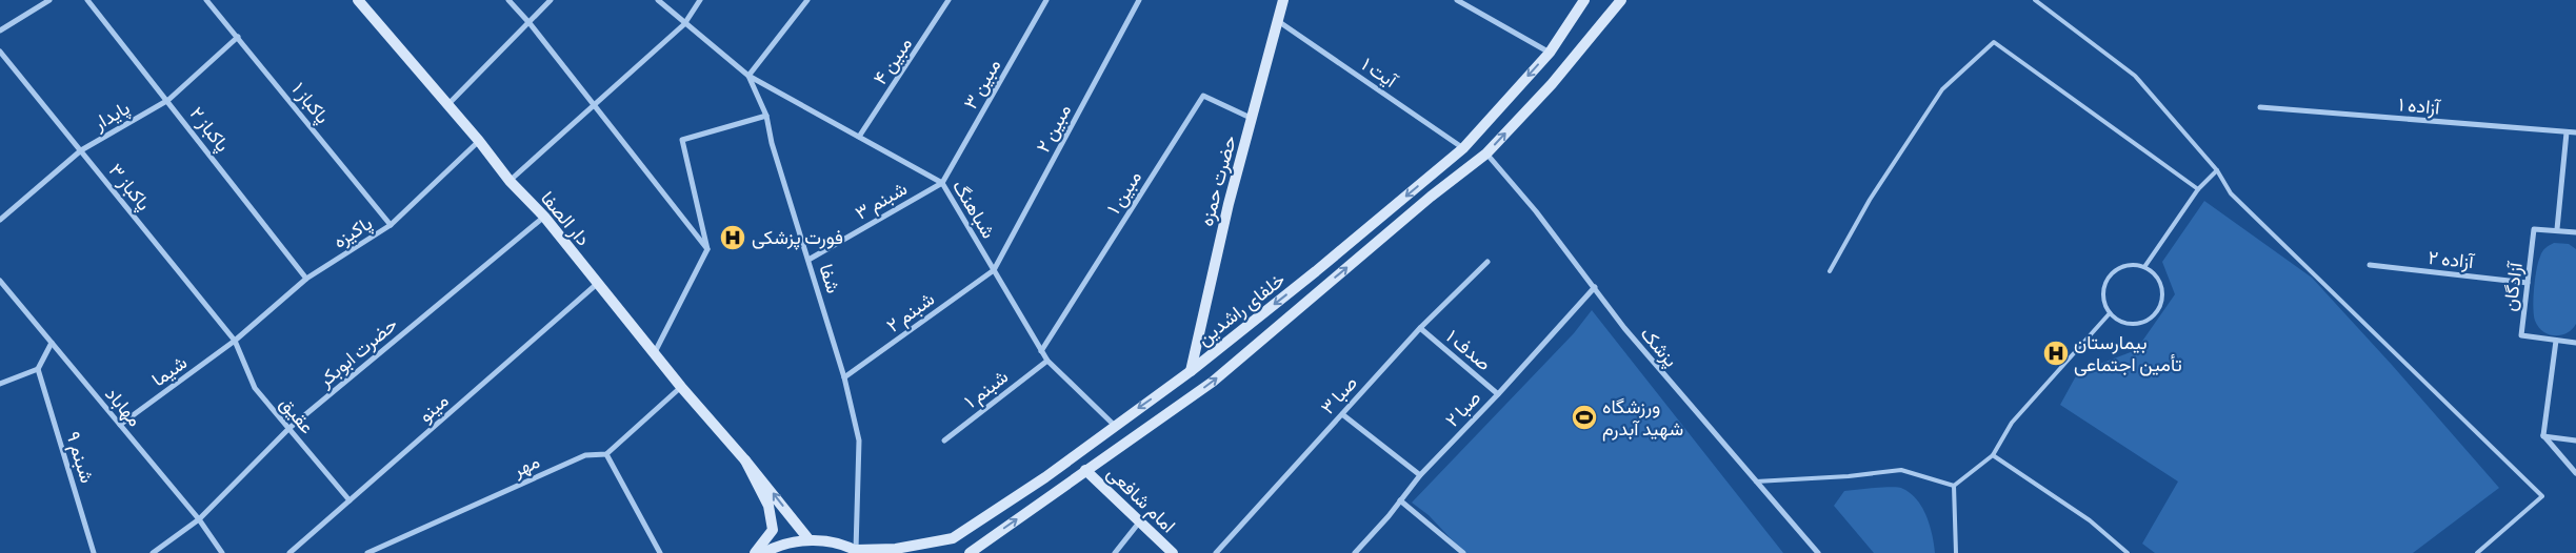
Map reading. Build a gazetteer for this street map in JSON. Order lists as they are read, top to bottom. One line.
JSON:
{"streets":{"main road":["حضرت حمزه","دار الصفا","خلفای راشدین","امام شافعی"],"street":["مبین ۴","آیت ۱","مبین ۳","پاکباز ۱","آزاده ۱","پایدار","مبین ۲","پاکباز ۲","پاکباز ۳","مبین ۱","شبنم ۳","شباهنگ","پاکیزه","آزاده ۲","شفا","آزادگان","شبنم ۲","پزشک","صدف ۱","حضرت ابوبکر","شیما","شبنم ۱","صبا ۳","مهاباد","مینو","صبا ۲","عقیق","شبنم ۹","مهر"]},"crossings":[["مبین ۴","شباهنگ"],["آیت ۱","حضرت حمزه"],["آیت ۱","خلفای راشدین"],["مبین ۳","شبنم ۳"],["مبین ۳","شباهنگ"],["پاکباز ۱","پایدار"],["پاکباز ۱","پاکیزه"],["پایدار","پاکباز ۲"],["پایدار","پاکباز ۳"],["مبین ۲","شباهنگ"],["مبین ۲","شبنم ۲"],["پاکباز ۲","پاکیزه"],["حضرت حمزه","مبین ۱"],["حضرت حمزه","خلفای راشدین"],["پاکباز ۳","پاکیزه"],["پاکباز ۳","شیما"],["پاکباز ۳","عقیق"],["مبین ۱","شباهنگ"],["شبنم ۳","شباهنگ"],["شبنم ۳","شفا"],["شباهنگ","شفا"],["شباهنگ","خلفای راشدین"],["شباهنگ","شبنم ۲"],["شباهنگ","شبنم ۱"],["دار الصفا","پاکیزه"],["دار الصفا","حضرت ابوبکر"],["دار الصفا","مینو"],["پاکیزه","شیما"],["پاکیزه","عقیق"],["آزاده ۲","آزادگان"],["شفا","خلفای راشدین"],["شفا","شبنم ۲"],["خلفای راشدین","پزشک"],["خلفای راشدین","امام شافعی"],["پزشک","صبا ۲"],["صدف ۱","صبا ۳"],["صدف ۱","صبا ۲"],["حضرت ابوبکر","مهاباد"],["حضرت ابوبکر","عقیق"],["شیما","مهاباد"],["شیما","عقیق"],["مینو","عقیق"]],"places":{"hospital":["فورت پزشکی","بیمارستان تأمین اجتماعی"],"sports":["ورزشگاه شهید آبدرم"]}}
